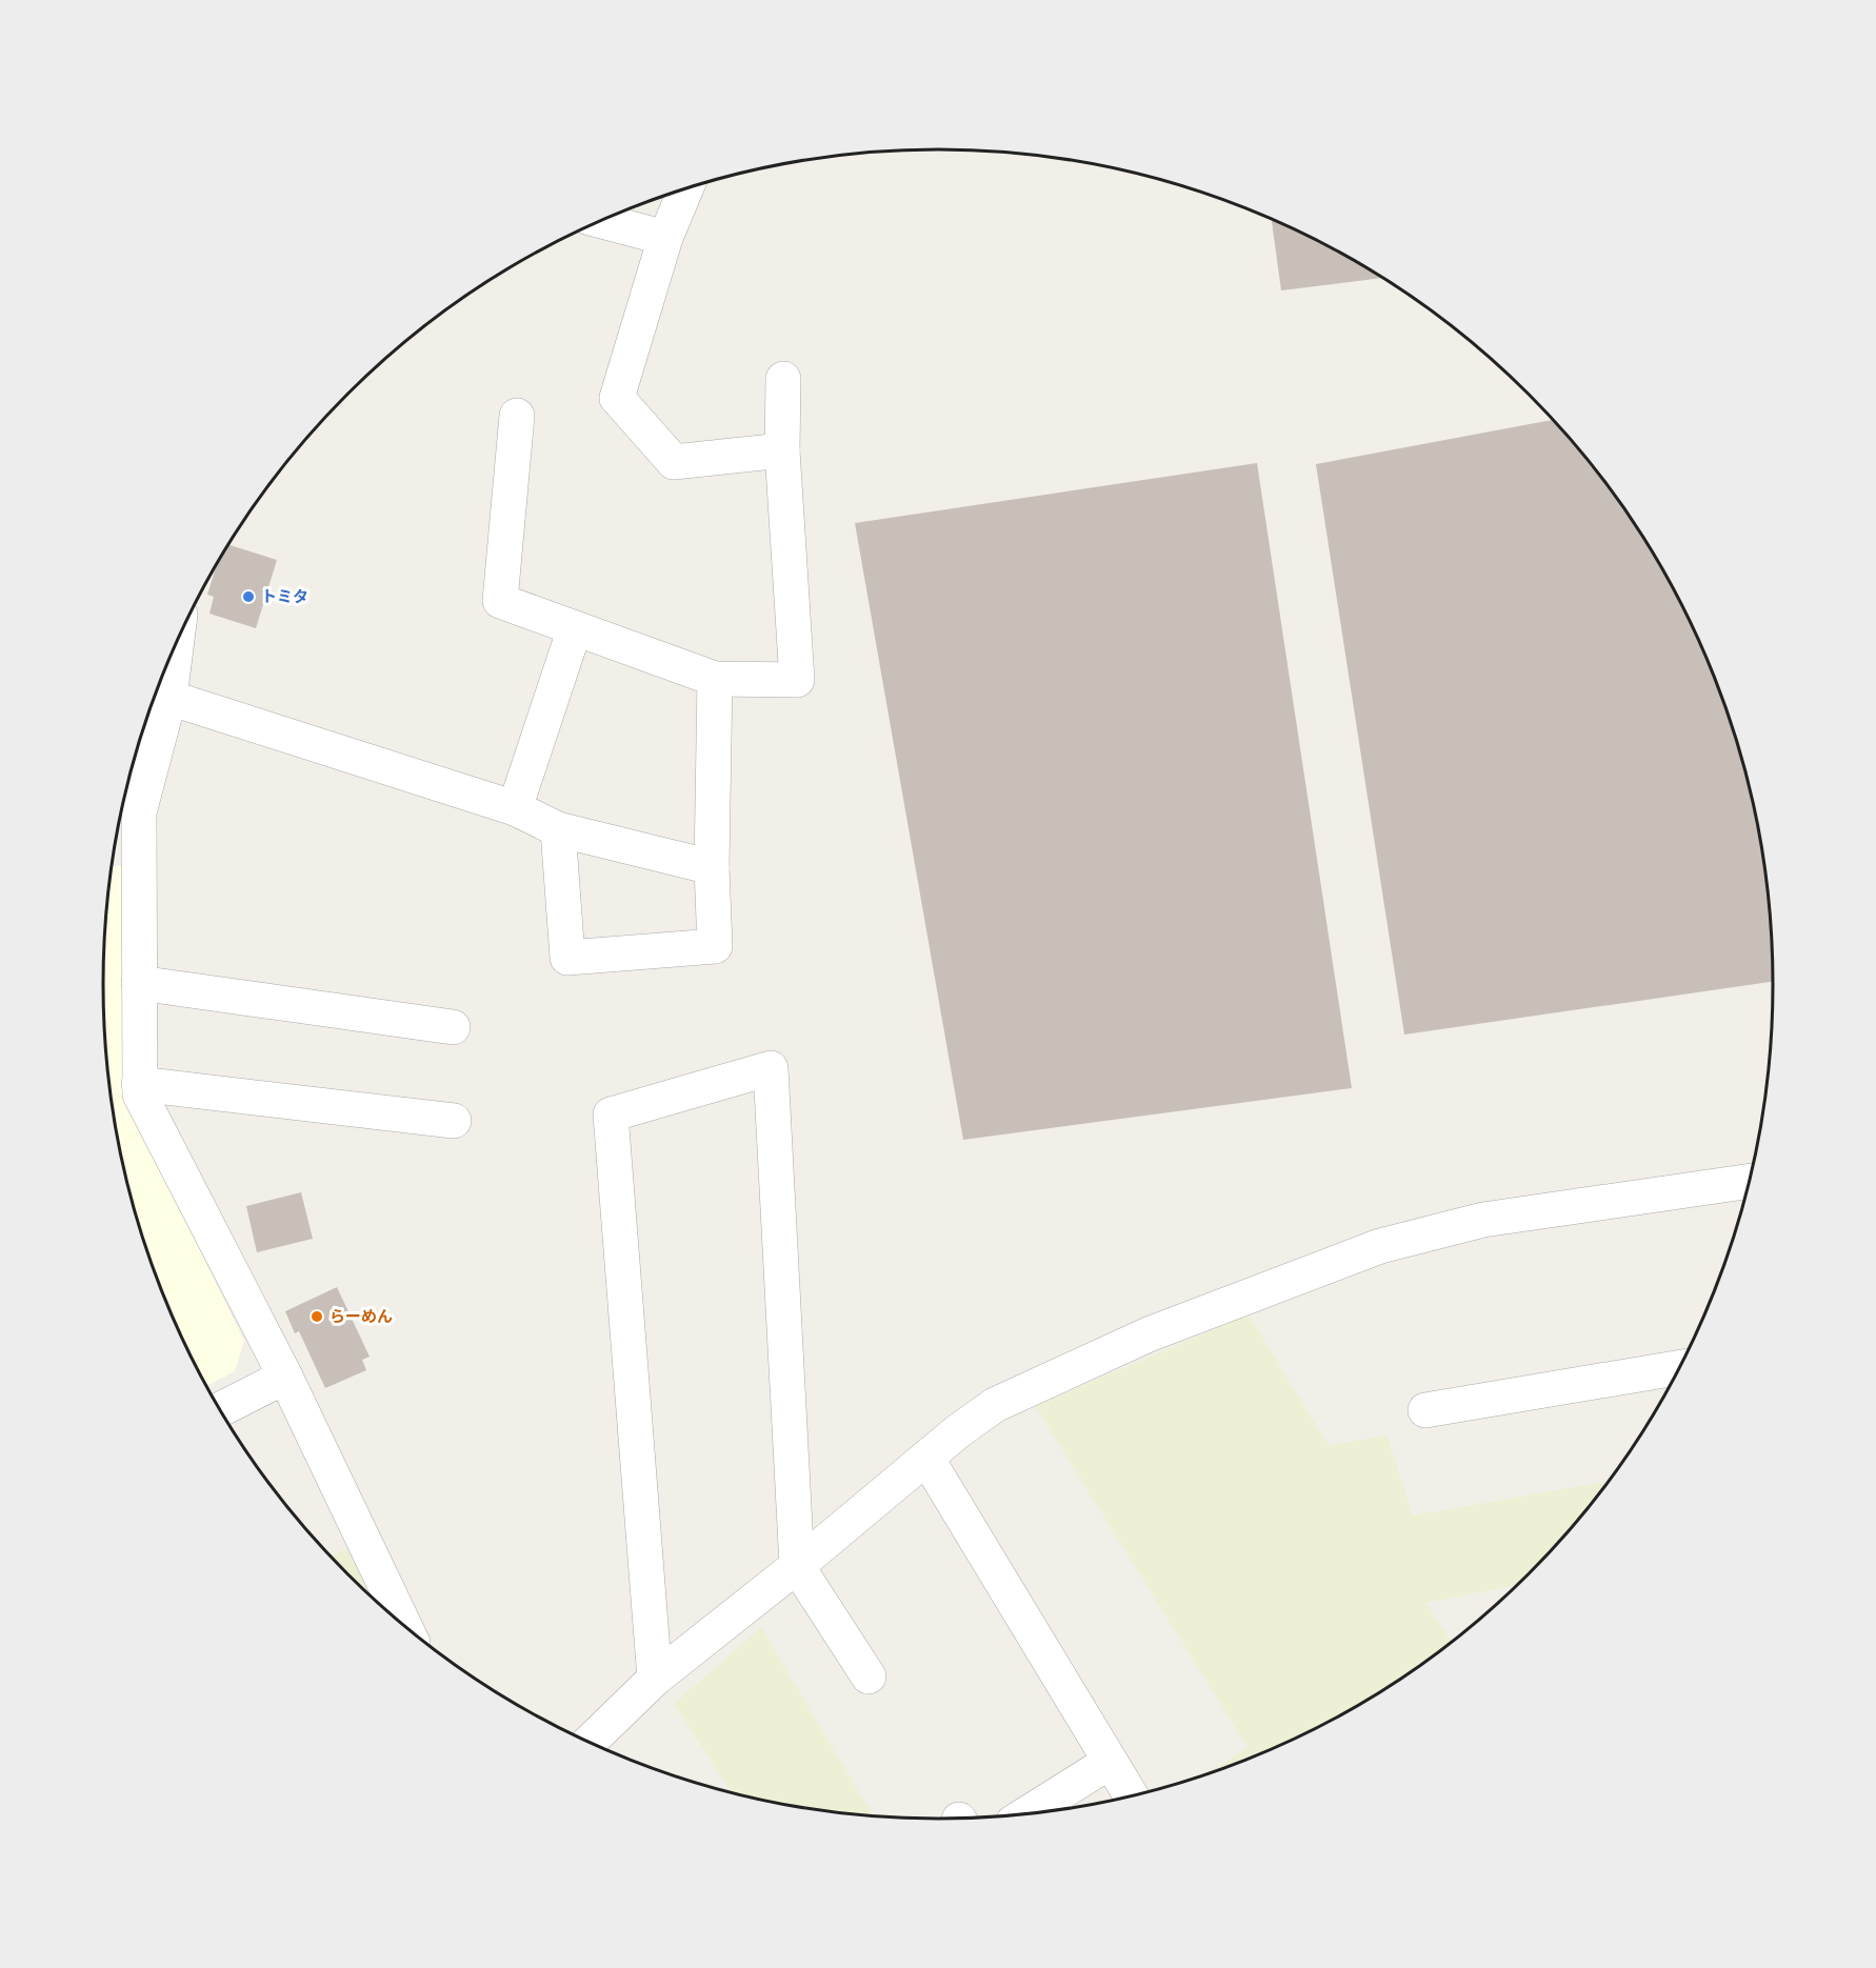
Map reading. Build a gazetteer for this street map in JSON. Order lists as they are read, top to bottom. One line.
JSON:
{"places":["トミタ","らーめん"]}
